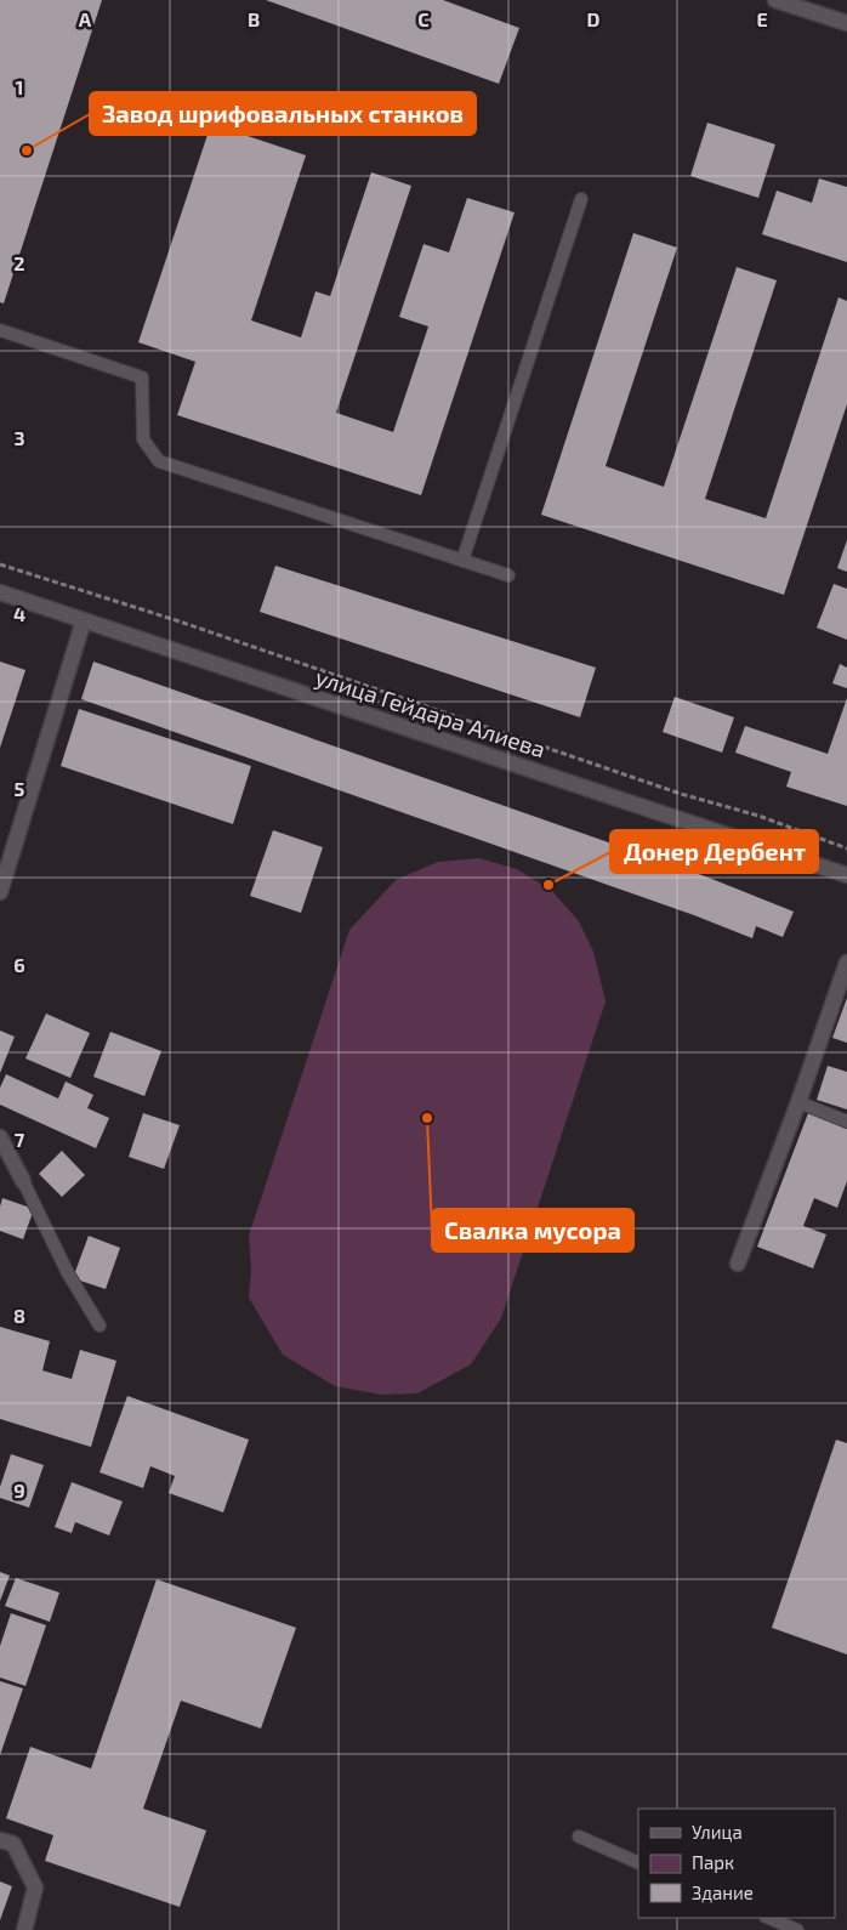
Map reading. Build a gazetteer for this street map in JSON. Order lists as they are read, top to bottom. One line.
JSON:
{"streets":{"street":["улица Гейдара Алиева"]},"places":["Завод шрифовальных станков","Донер Дербент","Свалка мусора"],"legend":["Улица","Парк","Здание"],"grid":{"columns":["A","B","C","D","E"],"rows":["1","2","3","4","5","6","7","8","9"]}}
